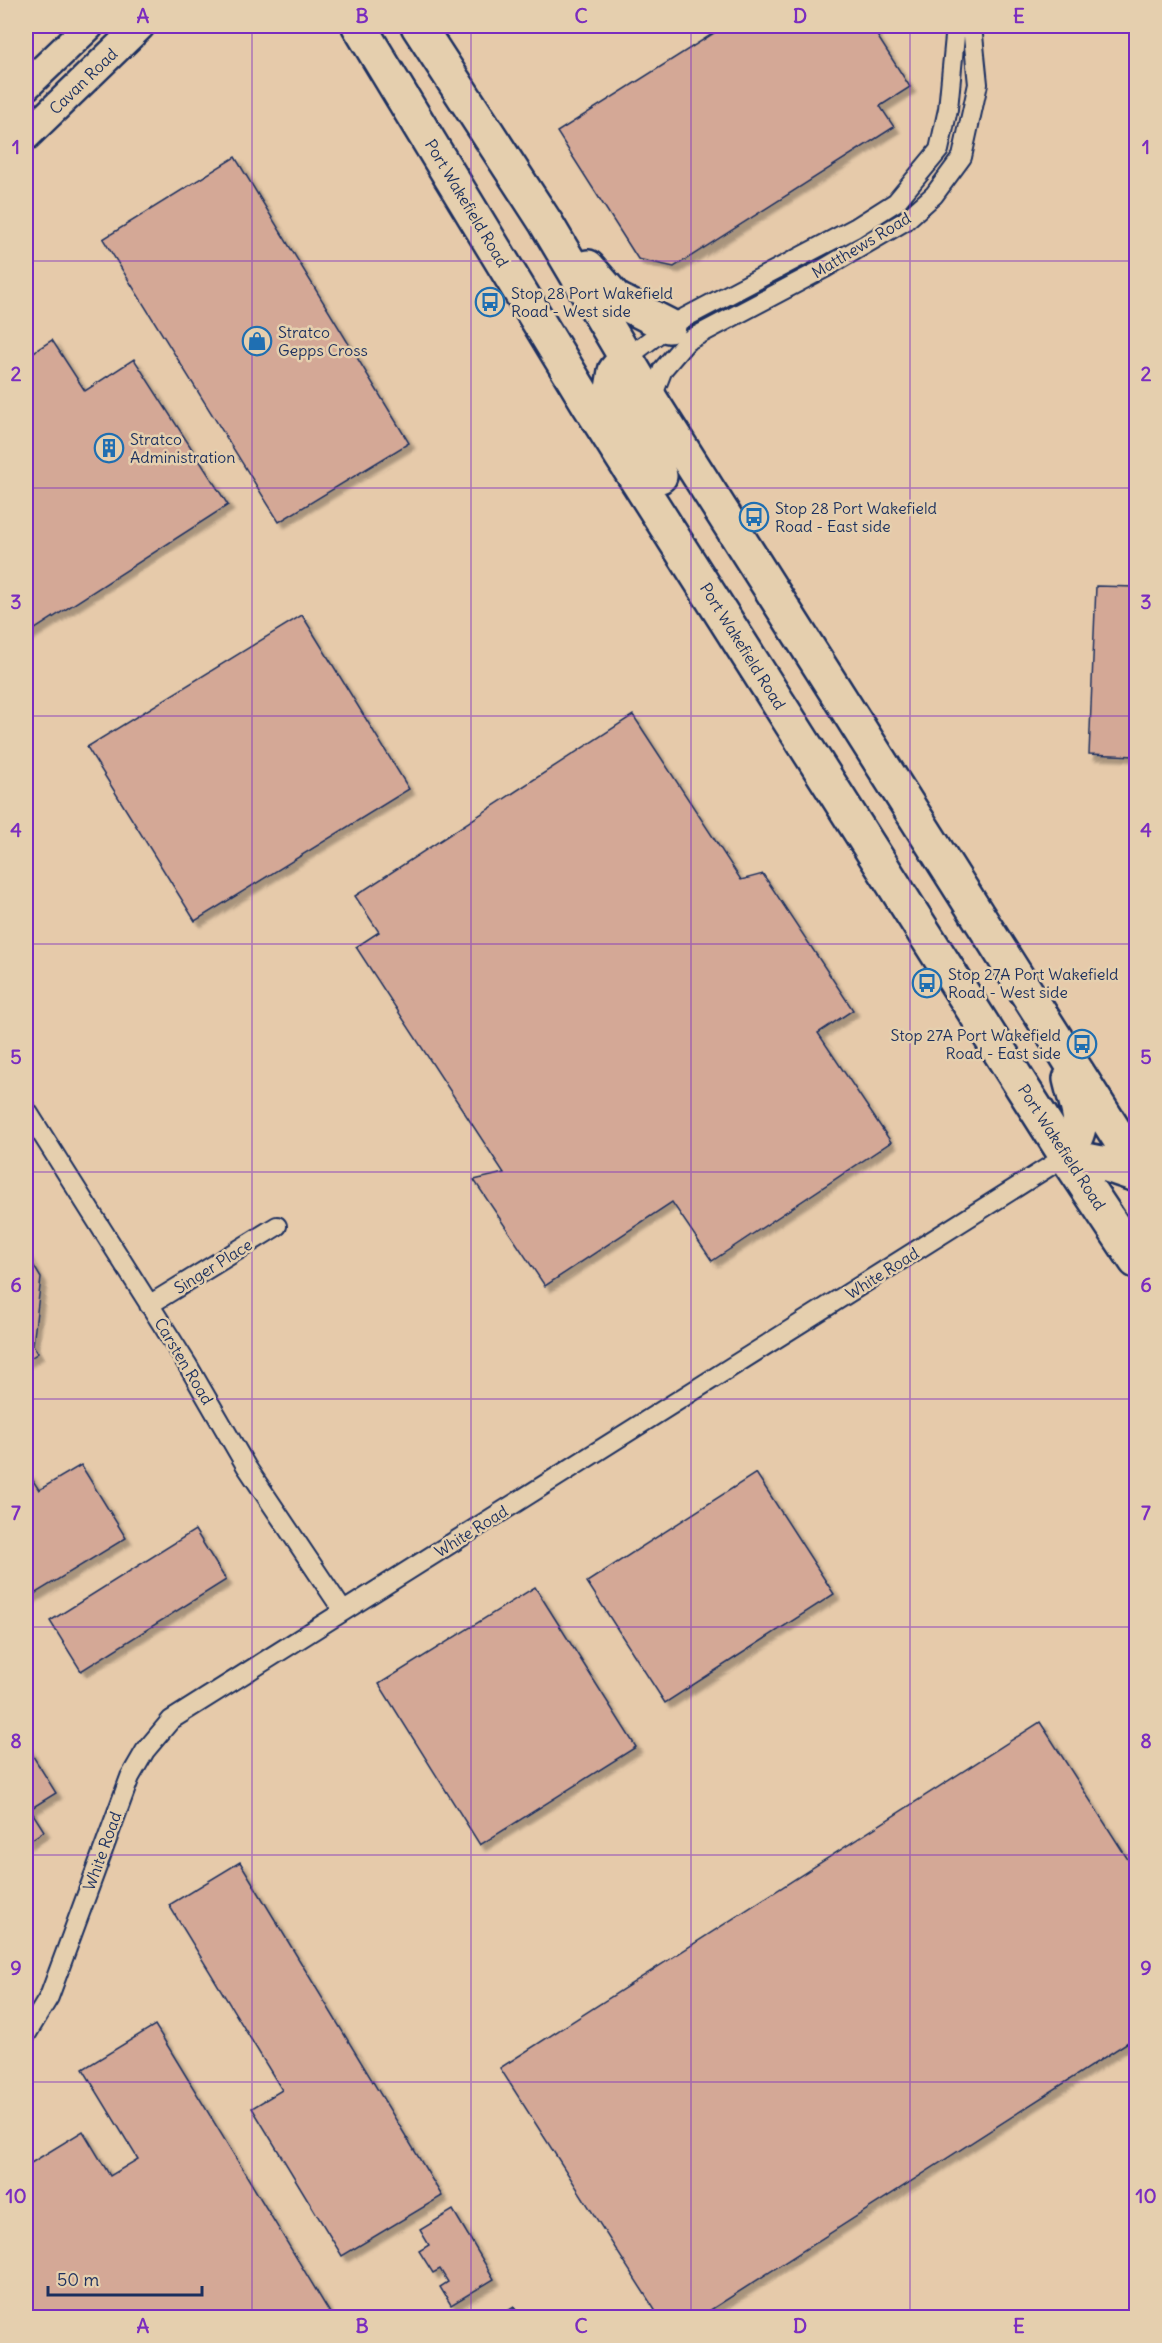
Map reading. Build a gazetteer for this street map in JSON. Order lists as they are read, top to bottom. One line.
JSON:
{"streets":{"highway":["Port Wakefield Road"],"main road":["Cavan Road"],"street":["Matthews Road","Singer Place","White Road","Carsten Road"]},"crossings":[["Port Wakefield Road","White Road"],["Singer Place","Carsten Road"],["White Road","Carsten Road"]],"places":{"bus stop":["Stop 28 Port Wakefield Road - West side","Stop 28 Port Wakefield Road - East side","Stop 27A Port Wakefield Road - West side","Stop 27A Port Wakefield Road - East side"],"shop":["Stratco Gepps Cross"],"building":["Stratco Administration"]},"scale_bar":"50 m","grid":{"columns":["A","B","C","D","E"],"rows":["1","2","3","4","5","6","7","8","9","10"]}}
